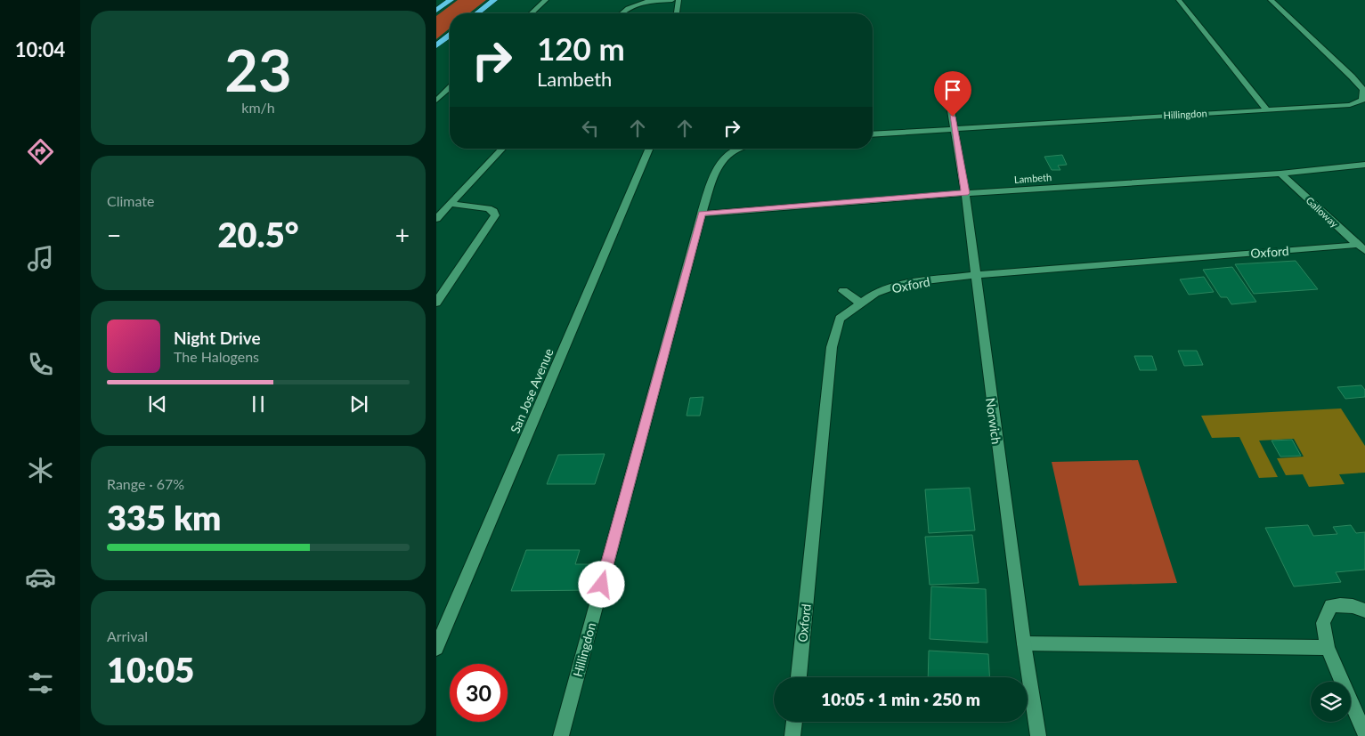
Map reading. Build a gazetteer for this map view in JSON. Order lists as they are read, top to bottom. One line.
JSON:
{"streets":{"street":["Hillingdon","Lambeth","Galloway","Oxford","San Jose Avenue","Norwich"]},"crossings":[["Hillingdon","Lambeth"],["Hillingdon","Norwich"],["Lambeth","Galloway"],["Lambeth","Norwich"],["Galloway","Oxford"],["Oxford","Norwich"]],"page":{"tabs":"10:04","tile":[["23","km/h"],"Climate",["Range · 67%","335 km"],["Arrival","10:05"]],"turn":["120 m","Lambeth"],"heat":["−","20.5°","+"],"song":["Night Drive","The Halogens"],"limit":"30","trip":"10:05 · 1 min · 250 m"}}
